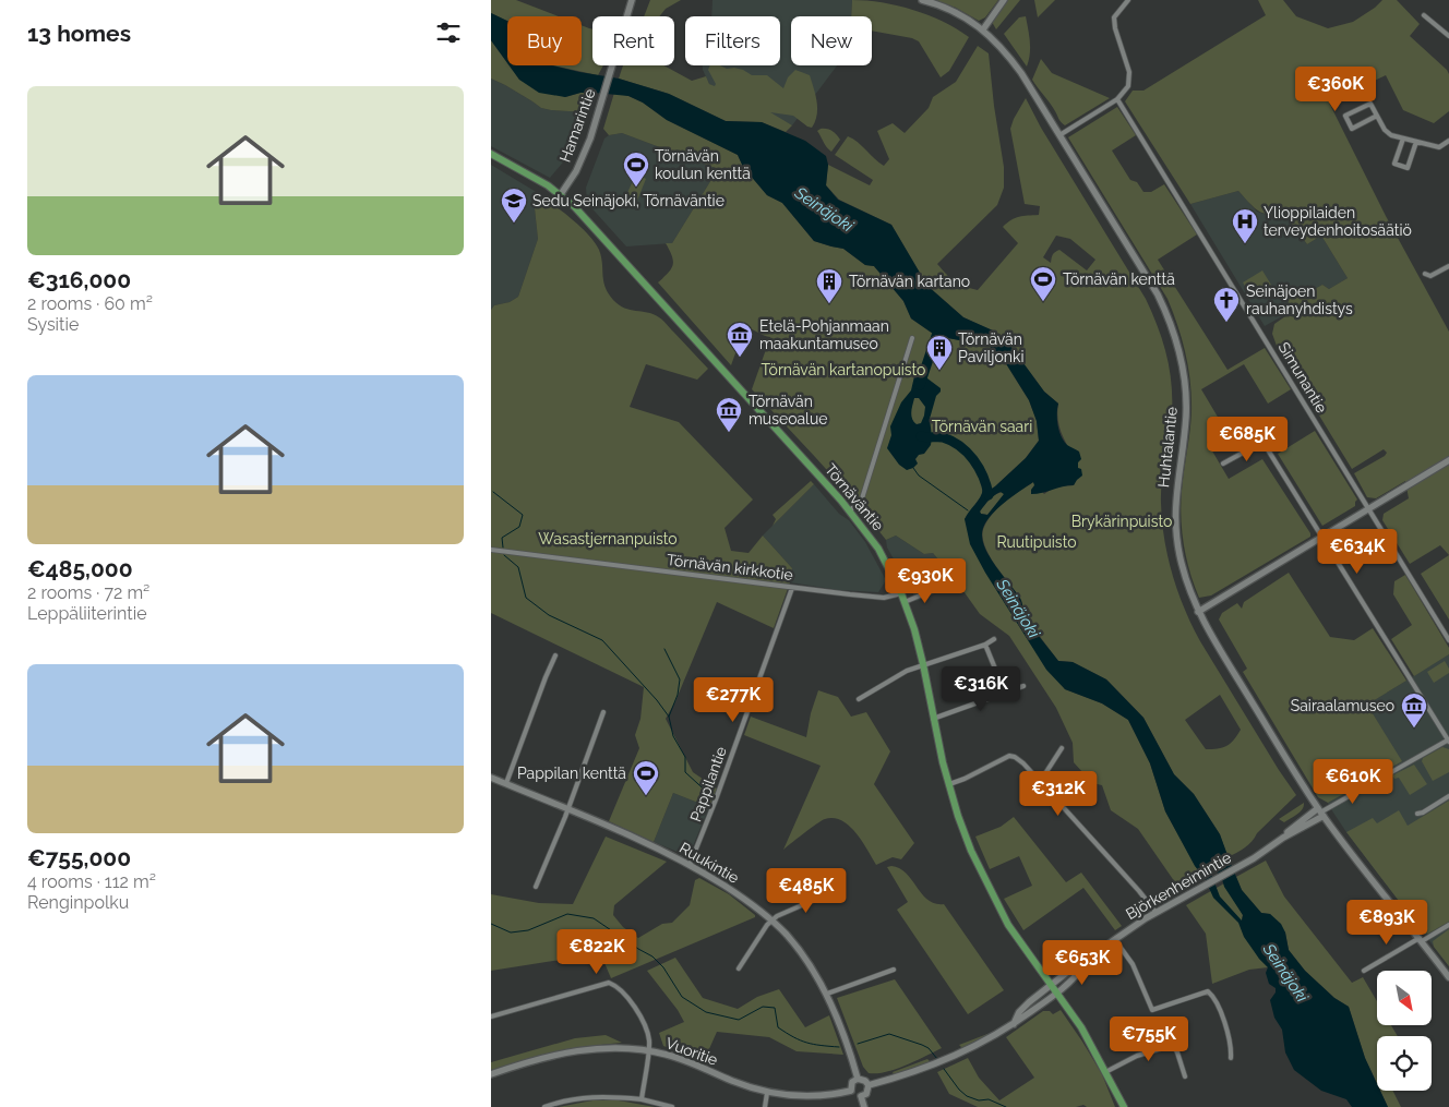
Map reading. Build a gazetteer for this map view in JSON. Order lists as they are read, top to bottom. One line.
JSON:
{"streets":{"main road":["Törnäväntie"],"street":["Hamarintie","Simunantie","Huhtalantie","Törnävän kirkkotie","Pappilantie","Ruukintie","Björkenheimintie","Vuoritie"]},"crossings":[["Hamarintie","Törnäväntie"],["Huhtalantie","Björkenheimintie"],["Törnäväntie","Törnävän kirkkotie"],["Törnäväntie","Björkenheimintie"],["Törnävän kirkkotie","Pappilantie"],["Pappilantie","Ruukintie"],["Ruukintie","Vuoritie"]],"water":["Seinäjoki"],"parks":["Törnävän kartanopuisto","Törnävän saari","Brykärinpuisto","Wasastjernanpuisto","Ruutipuisto"],"places":{"sports":["Törnävän koulun kenttä","Törnävän kenttä","Pappilan kenttä"],"school or university":["Sedu Seinäjoki, Törnäväntie"],"hospital":["Ylioppilaiden terveydenhoitosäätiö"],"building":["Törnävän kartano","Törnävän Paviljonki"],"church":["Seinäjoen rauhanyhdistys"],"museum":["Etelä-Pohjanmaan maakuntamuseo","Törnävän museoalue","Sairaalamuseo"]},"north":"bottom right","page":{"heading":"13 homes","chip":["Buy","Rent","Filters","New"],"list":[{"name":"€316,000","note":"2 rooms · 60 m² · Sysitie"},{"name":"€485,000","note":"2 rooms · 72 m² · Leppäliiterintie"},{"name":"€755,000","note":"4 rooms · 112 m² · Renginpolku"}],"price":["€360K","€685K","€634K","€930K","€316K","€277K","€610K","€312K","€485K","€893K","€822K","€653K","€755K"]}}
